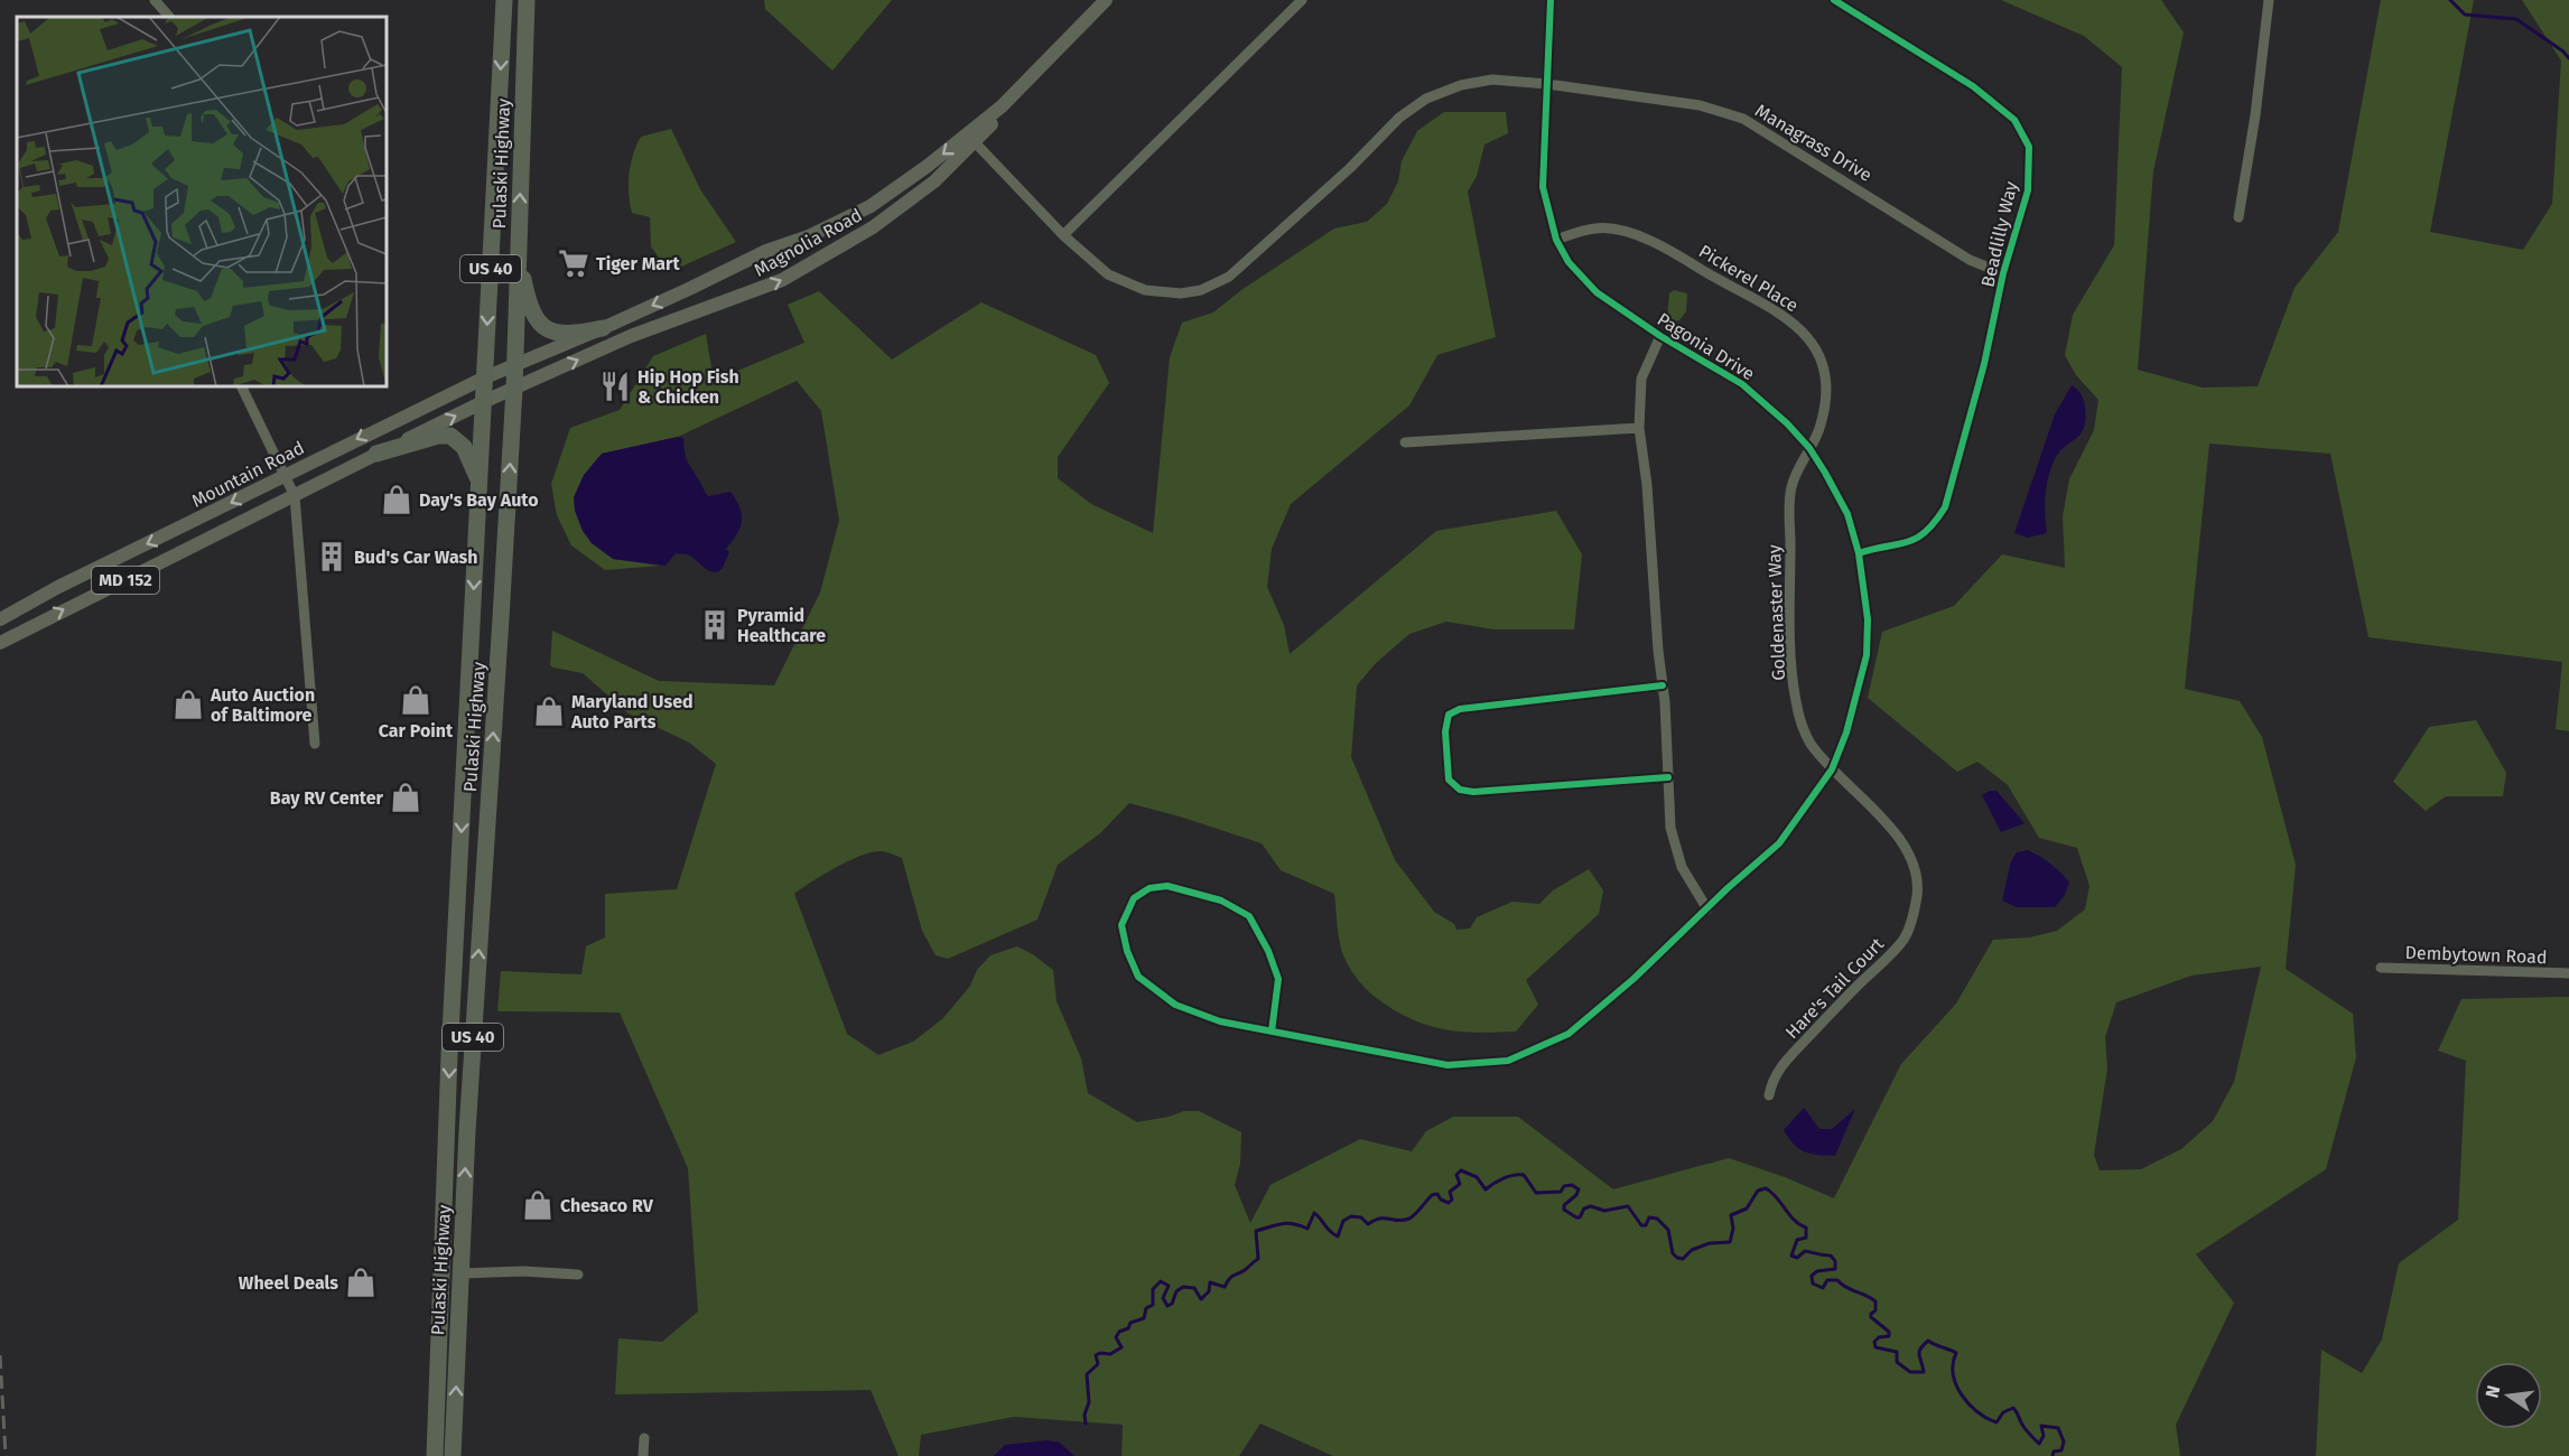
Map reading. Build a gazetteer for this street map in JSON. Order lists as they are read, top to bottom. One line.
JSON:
{"streets":{"highway":["Pulaski Highway","US 40"],"main road":["Magnolia Road","Mountain Road","MD 152"],"street":["Managrass Drive","Beadlilly Way","Pickerel Place","Pagonia Drive","Goldenaster Way","Dembytown Road","Hare's Tail Court"]},"crossings":[["Managrass Drive","Beadlilly Way"],["Managrass Drive","Magnolia Road"],["Managrass Drive","Pagonia Drive"],["Pulaski Highway","Magnolia Road"],["Pulaski Highway","Mountain Road"],["Pulaski Highway","MD 152"],["Beadlilly Way","Pagonia Drive"],["Magnolia Road","Mountain Road"],["Magnolia Road","MD 152"],["Pickerel Place","Pagonia Drive"],["Pickerel Place","Goldenaster Way"],["Pagonia Drive","Goldenaster Way"],["Pagonia Drive","Hare's Tail Court"],["Goldenaster Way","Hare's Tail Court"]],"places":{"supermarket":["Tiger Mart"],"restaurant":["Hip Hop Fish & Chicken"],"shop":["Day's Bay Auto","Car Point","Auto Auction of Baltimore","Maryland Used Auto Parts","Bay RV Center","Chesaco RV","Wheel Deals"],"building":["Bud's Car Wash","Pyramid Healthcare"]},"north":"left"}
